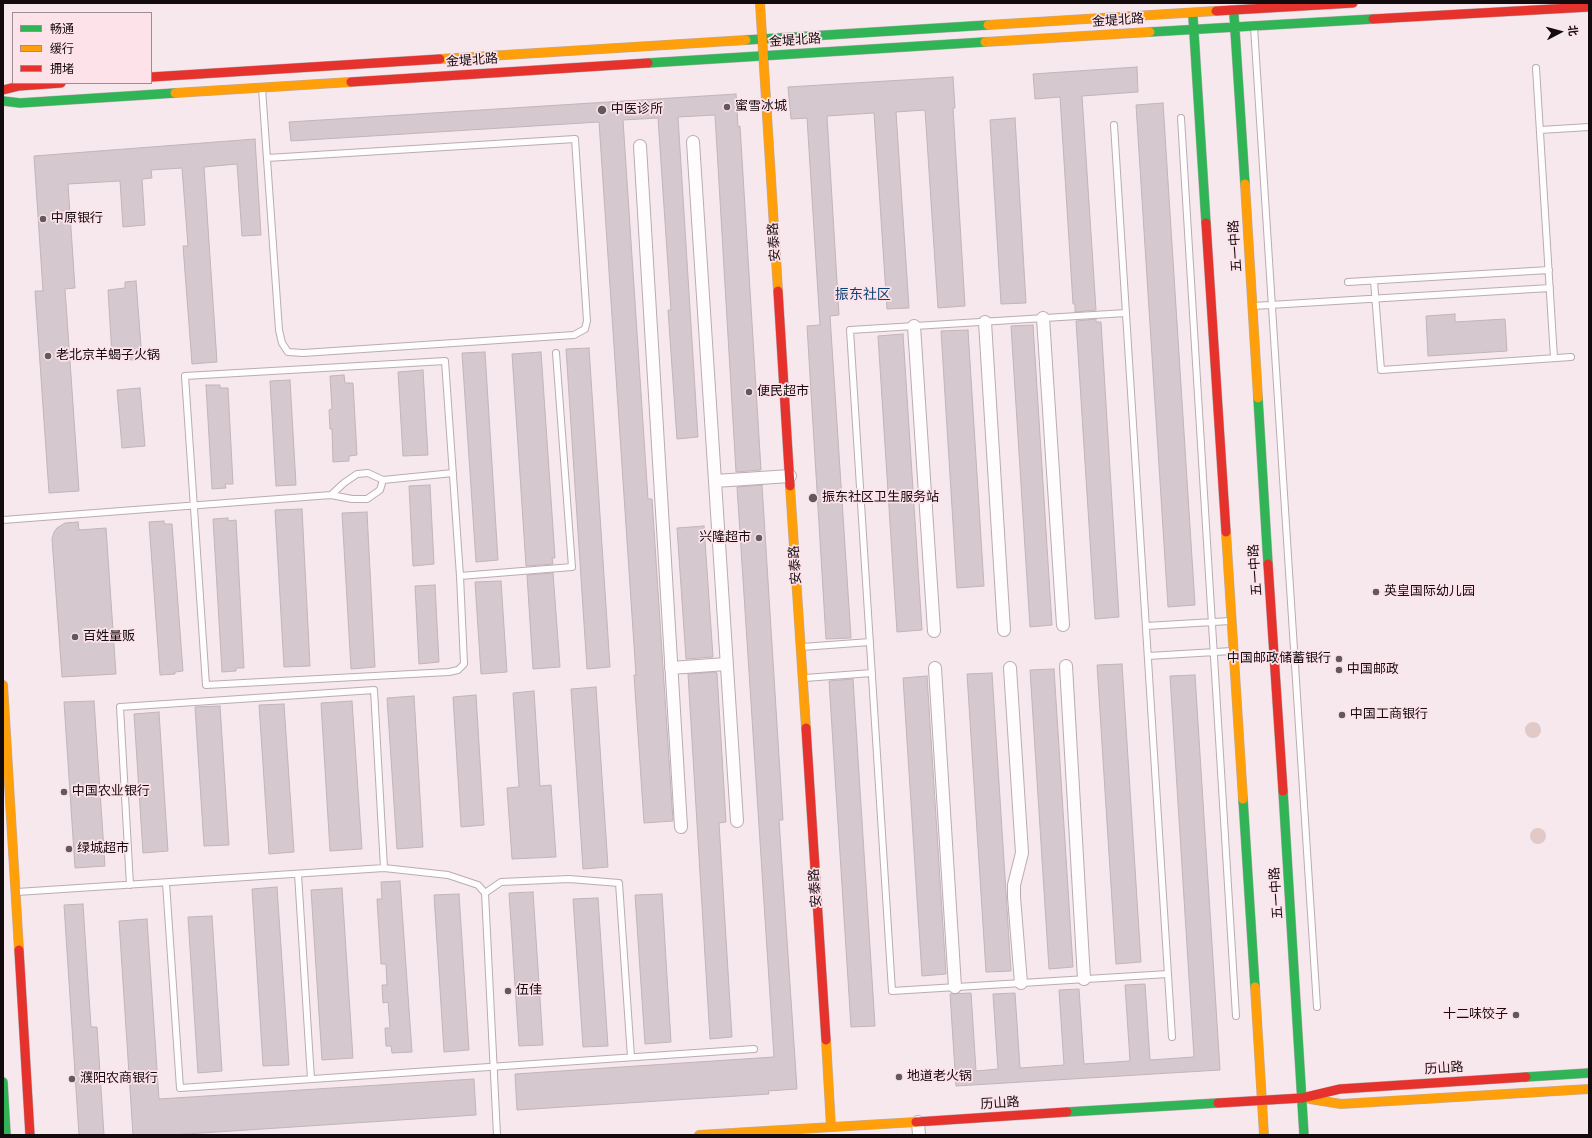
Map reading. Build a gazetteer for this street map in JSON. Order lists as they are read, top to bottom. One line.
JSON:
{"streets":{"street":["金堤北路","安泰路","五一中路","历山路"]},"crossings":[["金堤北路","安泰路"],["金堤北路","五一中路"],["安泰路","历山路"],["五一中路","历山路"]],"districts":["振东社区"],"places":["蜜雪冰城","中医诊所","中原银行","老北京羊蝎子火锅","便民超市","振东社区卫生服务站","兴隆超市","英皇国际幼儿园","百姓量贩","中国邮政储蓄银行","中国邮政","中国工商银行","中国农业银行","绿城超市","伍佳","十二味饺子","地道老火锅","濮阳农商银行"],"legend":["畅通","缓行","拥堵"],"north":"right"}
